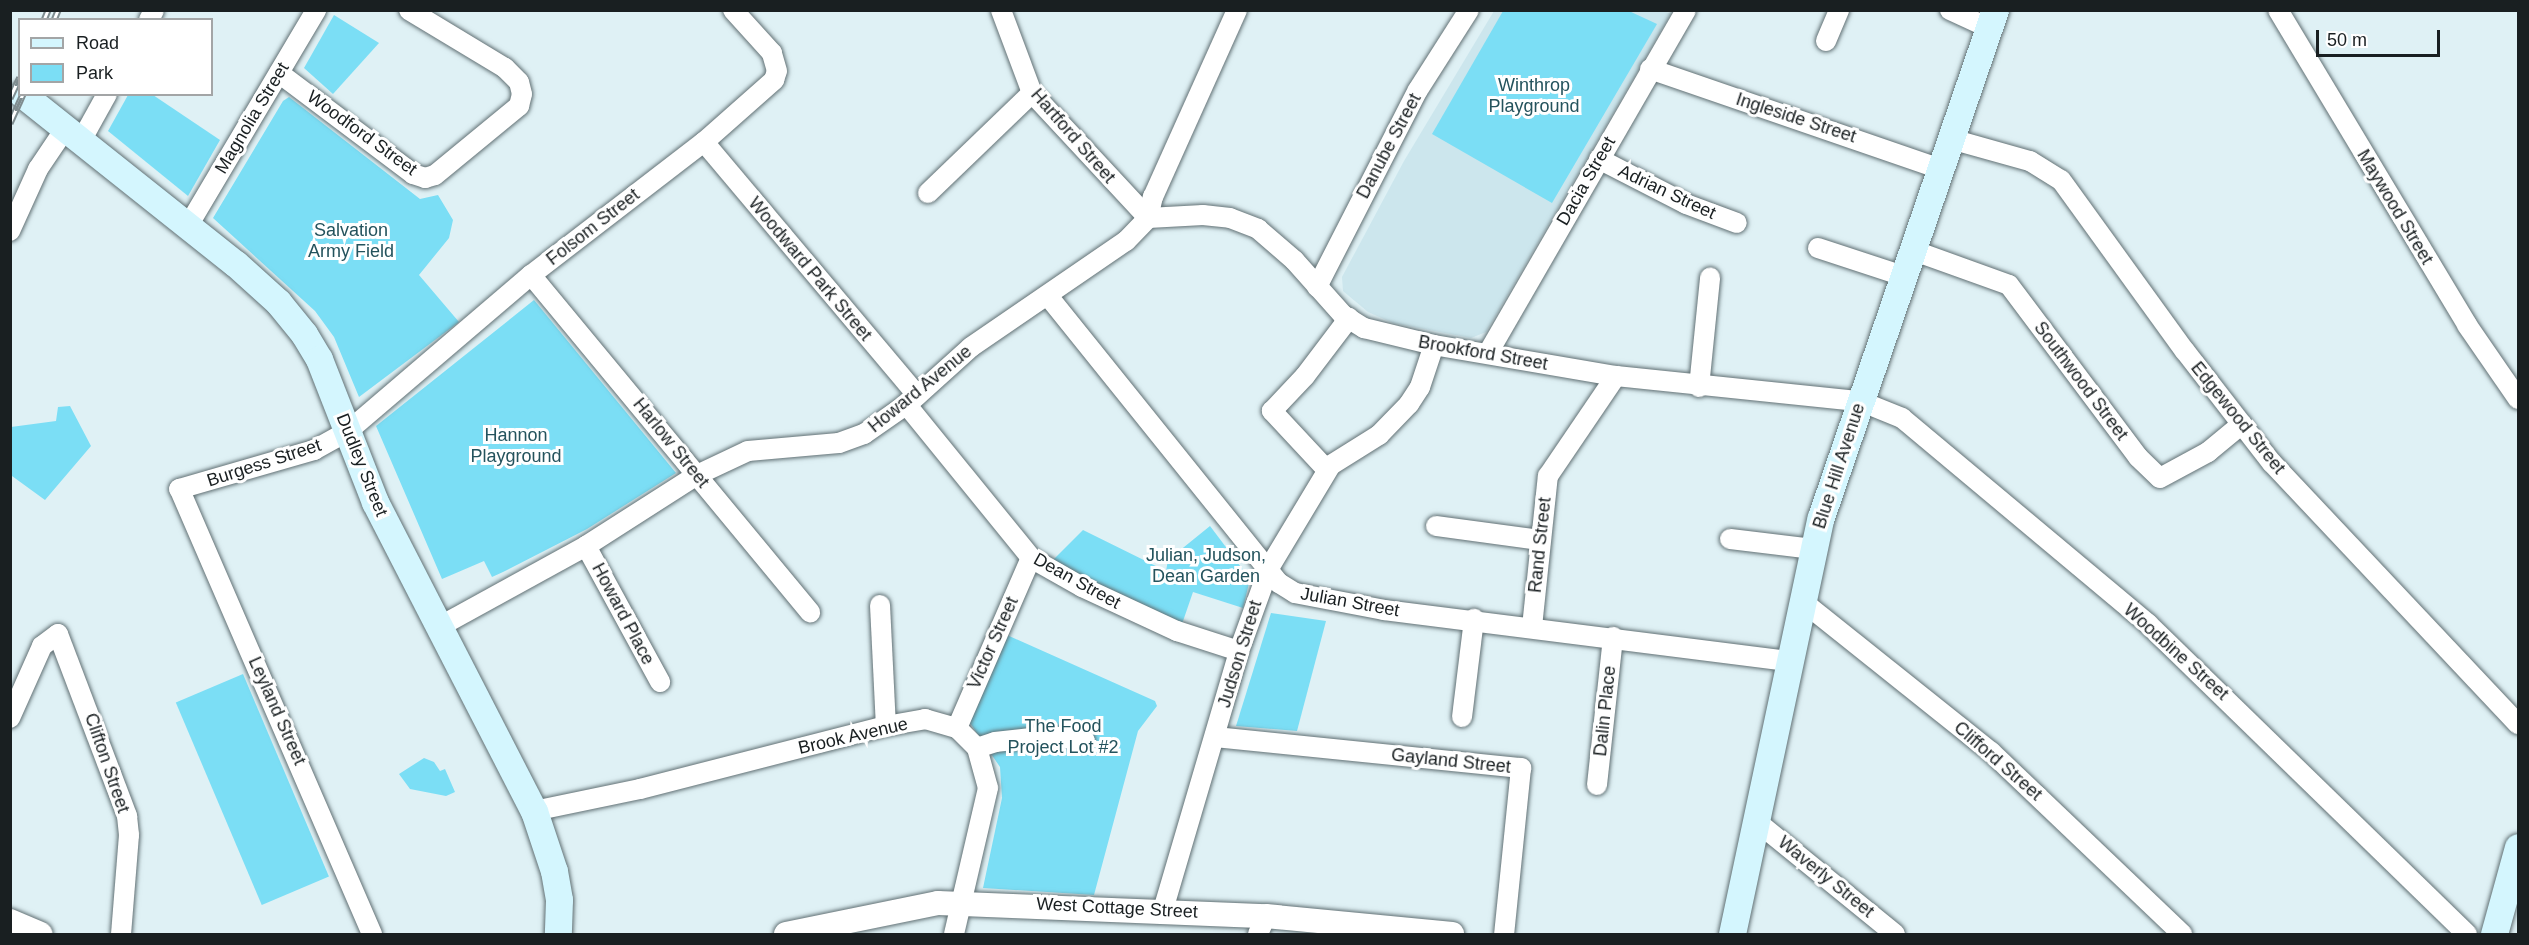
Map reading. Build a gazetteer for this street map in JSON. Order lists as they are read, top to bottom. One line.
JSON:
{"streets":{"main road":["Dudley Street","Blue Hill Avenue"],"street":["Magnolia Street","Ingleside Street","Woodford Street","Hartford Street","Danube Street","Dacia Street","Adrian Street","Maywood Street","Folsom Street","Woodward Park Street","Brookford Street","Southwood Street","Howard Avenue","Edgewood Street","Harlow Street","Burgess Street","Rand Street","Dean Street","Julian Street","Howard Place","Victor Street","Woodbine Street","Judson Street","Leyland Street","Dalin Place","Brook Avenue","Gayland Street","Clifford Street","Clifton Street","Waverly Street","West Cottage Street"]},"crossings":[["Magnolia Street","Woodford Street"],["Magnolia Street","Dudley Street"],["Ingleside Street","Dacia Street"],["Ingleside Street","Blue Hill Avenue"],["Hartford Street","Brookford Street"],["Hartford Street","Howard Avenue"],["Danube Street","Brookford Street"],["Dacia Street","Adrian Street"],["Dacia Street","Brookford Street"],["Folsom Street","Woodward Park Street"],["Folsom Street","Harlow Street"],["Folsom Street","Burgess Street"],["Folsom Street","Dudley Street"],["Woodward Park Street","Howard Avenue"],["Woodward Park Street","Dean Street"],["Brookford Street","Howard Avenue"],["Brookford Street","Blue Hill Avenue"],["Brookford Street","Rand Street"],["Brookford Street","Woodbine Street"],["Brookford Street","Judson Street"],["Southwood Street","Edgewood Street"],["Southwood Street","Blue Hill Avenue"],["Howard Avenue","Harlow Street"],["Howard Avenue","Dudley Street"],["Howard Avenue","Dean Street"],["Howard Avenue","Julian Street"],["Howard Avenue","Howard Place"],["Edgewood Street","Blue Hill Avenue"],["Burgess Street","Dudley Street"],["Burgess Street","Leyland Street"],["Dudley Street","Brook Avenue"],["Blue Hill Avenue","Julian Street"],["Blue Hill Avenue","Woodbine Street"],["Blue Hill Avenue","Clifford Street"],["Blue Hill Avenue","Waverly Street"],["Rand Street","Julian Street"],["Dean Street","Victor Street"],["Dean Street","Judson Street"],["Julian Street","Judson Street"],["Julian Street","Dalin Place"],["Victor Street","Brook Avenue"],["Judson Street","Gayland Street"],["Judson Street","West Cottage Street"],["Brook Avenue","West Cottage Street"]],"parks":["Winthrop Playground","Salvation Army Field","Hannon Playground","Julian, Judson, Dean Garden","The Food Project Lot #2"],"legend":["Road","Park"],"scale_bar":"50 m"}
